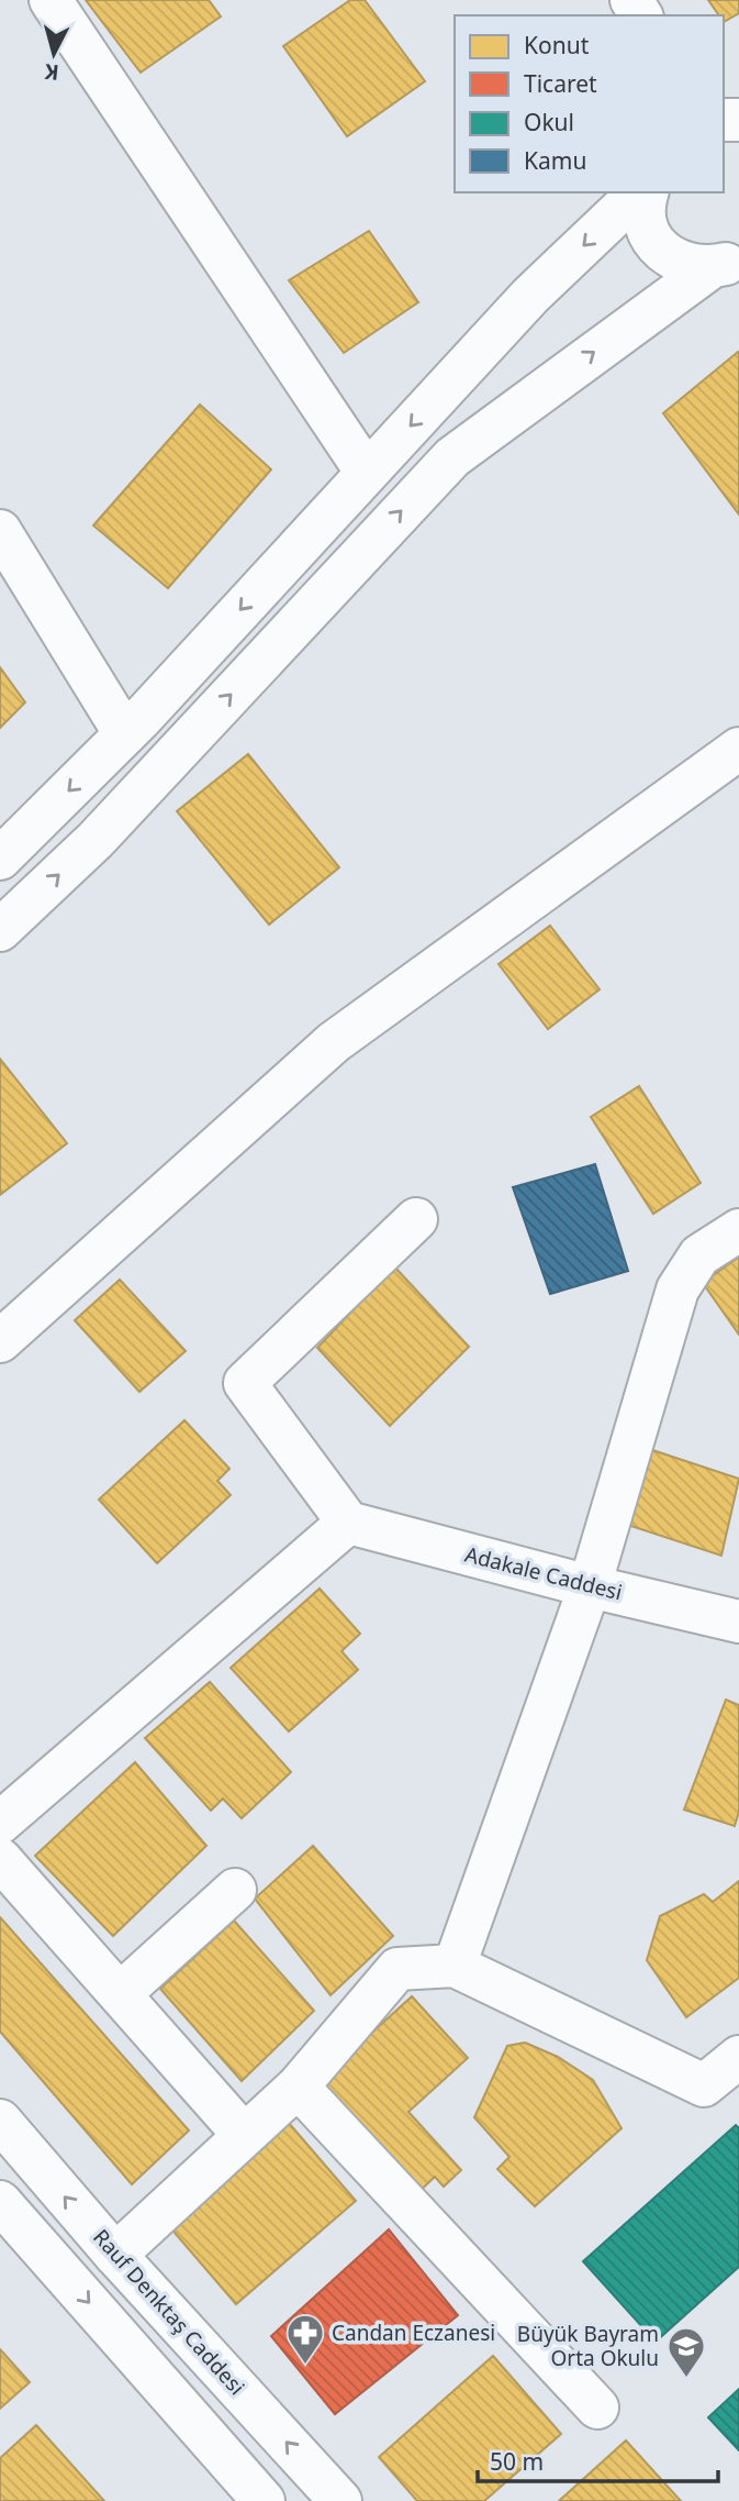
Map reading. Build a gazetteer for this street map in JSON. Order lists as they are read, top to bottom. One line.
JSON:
{"streets":{"street":["Adakale Caddesi","Rauf Denktaş Caddesi"]},"places":{"pharmacy":["Candan Eczanesi"],"school or university":["Büyük Bayram Orta Okulu"]},"legend":["Konut","Ticaret","Okul","Kamu"],"scale_bar":"50 m","north":"bottom"}
